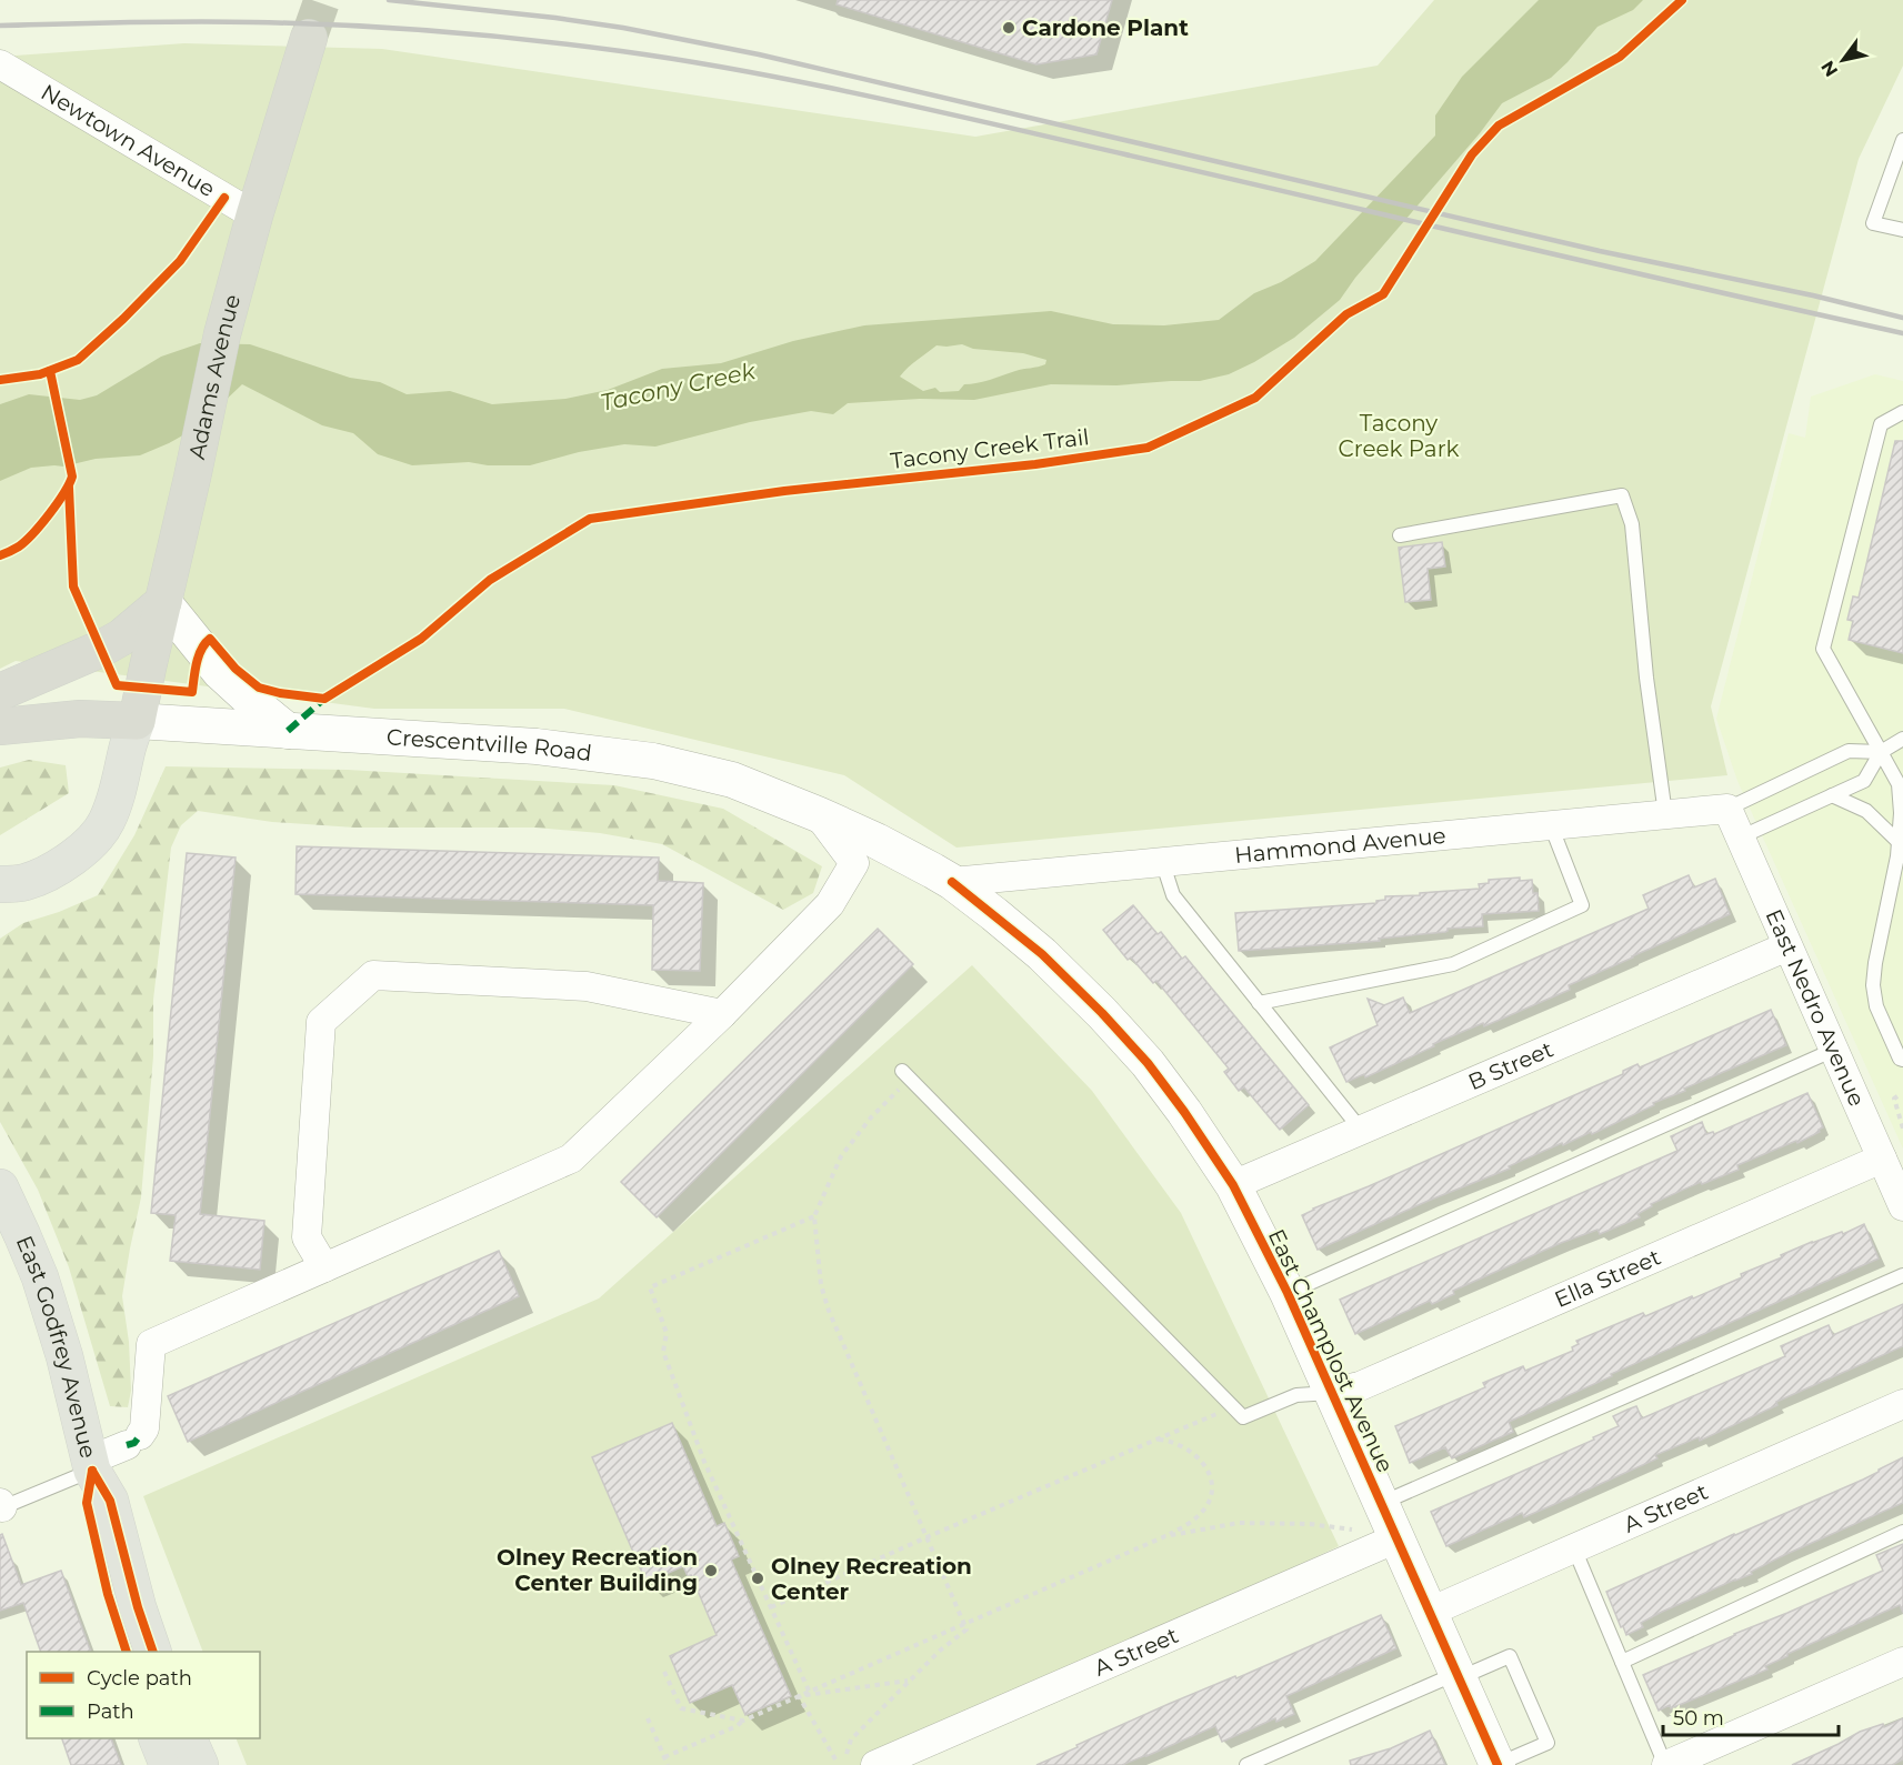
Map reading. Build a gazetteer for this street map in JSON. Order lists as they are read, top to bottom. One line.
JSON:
{"streets":{"highway":["Adams Avenue","Crescentville Road"],"main road":["East Godfrey Avenue"],"street":["Newtown Avenue","Hammond Avenue","East Nedro Avenue","B Street","Ella Street","East Champlost Avenue","A Street"],"cycle path":["Tacony Creek Trail"]},"crossings":[["Newtown Avenue","Adams Avenue"],["Adams Avenue","Crescentville Road"],["Crescentville Road","Hammond Avenue"],["Crescentville Road","East Champlost Avenue"],["Hammond Avenue","East Nedro Avenue"],["Hammond Avenue","East Champlost Avenue"],["East Nedro Avenue","B Street"],["East Nedro Avenue","Ella Street"],["B Street","East Champlost Avenue"],["Ella Street","East Champlost Avenue"],["East Champlost Avenue","A Street"]],"water":["Tacony Creek"],"parks":["Tacony Creek Park"],"places":["Cardone Plant","Olney Recreation Center Building","Olney Recreation Center"],"legend":["Cycle path","Path"],"scale_bar":"50 m","north":"bottom left"}
